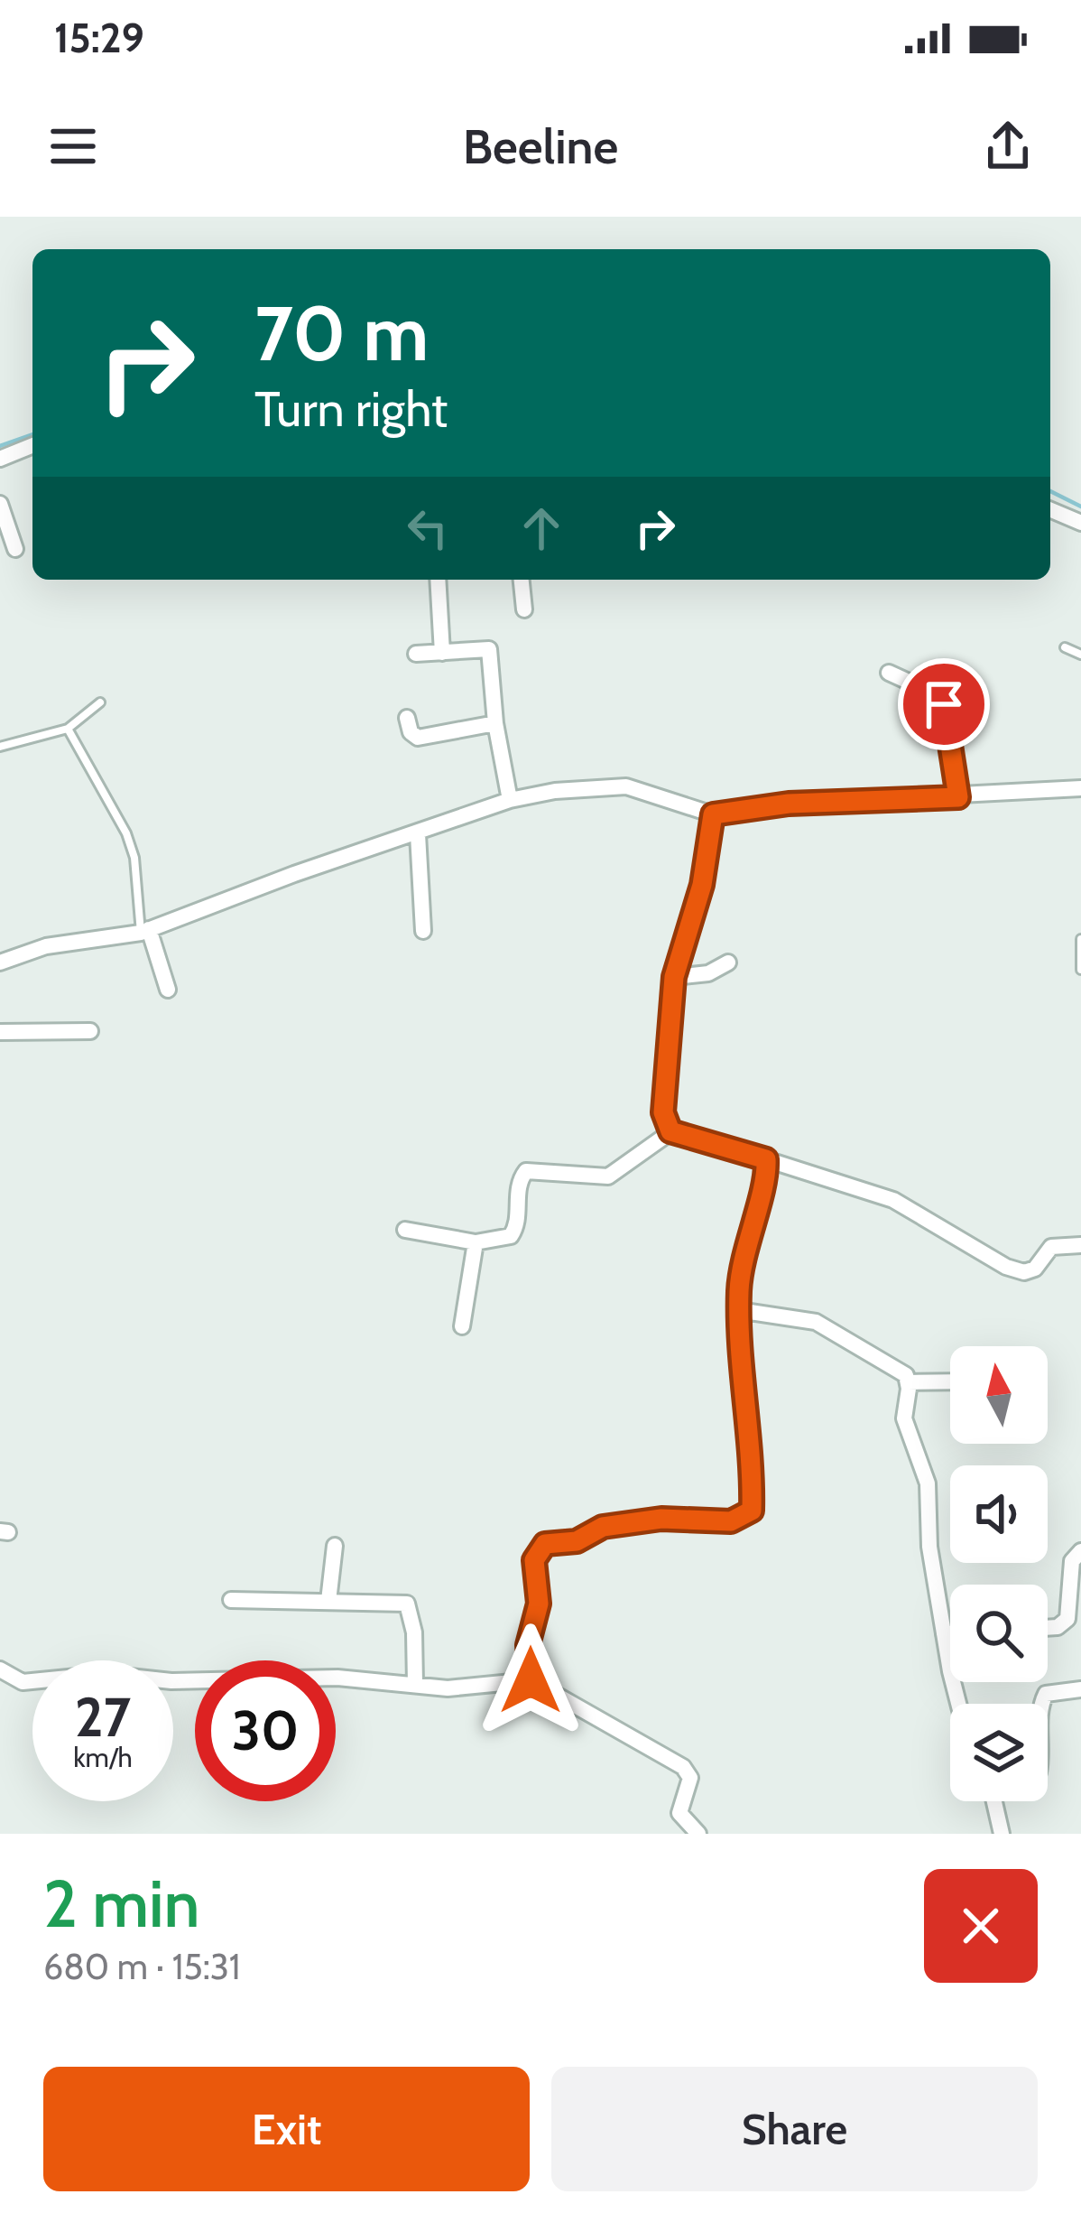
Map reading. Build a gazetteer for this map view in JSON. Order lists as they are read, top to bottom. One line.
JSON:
{"north":"top","page":{"status":"15:29","header":"Beeline","turn":["70 m","Turn right"],"speed":"27 km/h","limit":"30","heading":["2 min","680 m · 15:31"],"buttons":["Exit","Share"]}}
